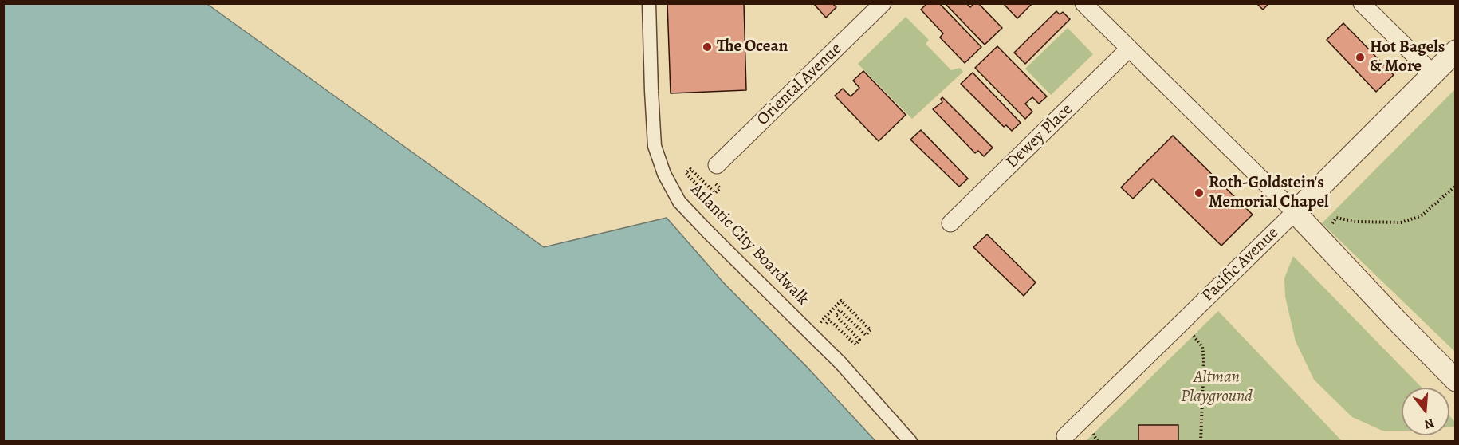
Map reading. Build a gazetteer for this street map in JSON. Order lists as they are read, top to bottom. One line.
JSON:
{"streets":{"street":["Oriental Avenue","Dewey Place","Atlantic City Boardwalk","Pacific Avenue"]},"parks":["Altman Playground"],"places":["The Ocean","Hot Bagels & More","Roth-Goldstein's Memorial Chapel"],"north":"bottom"}
